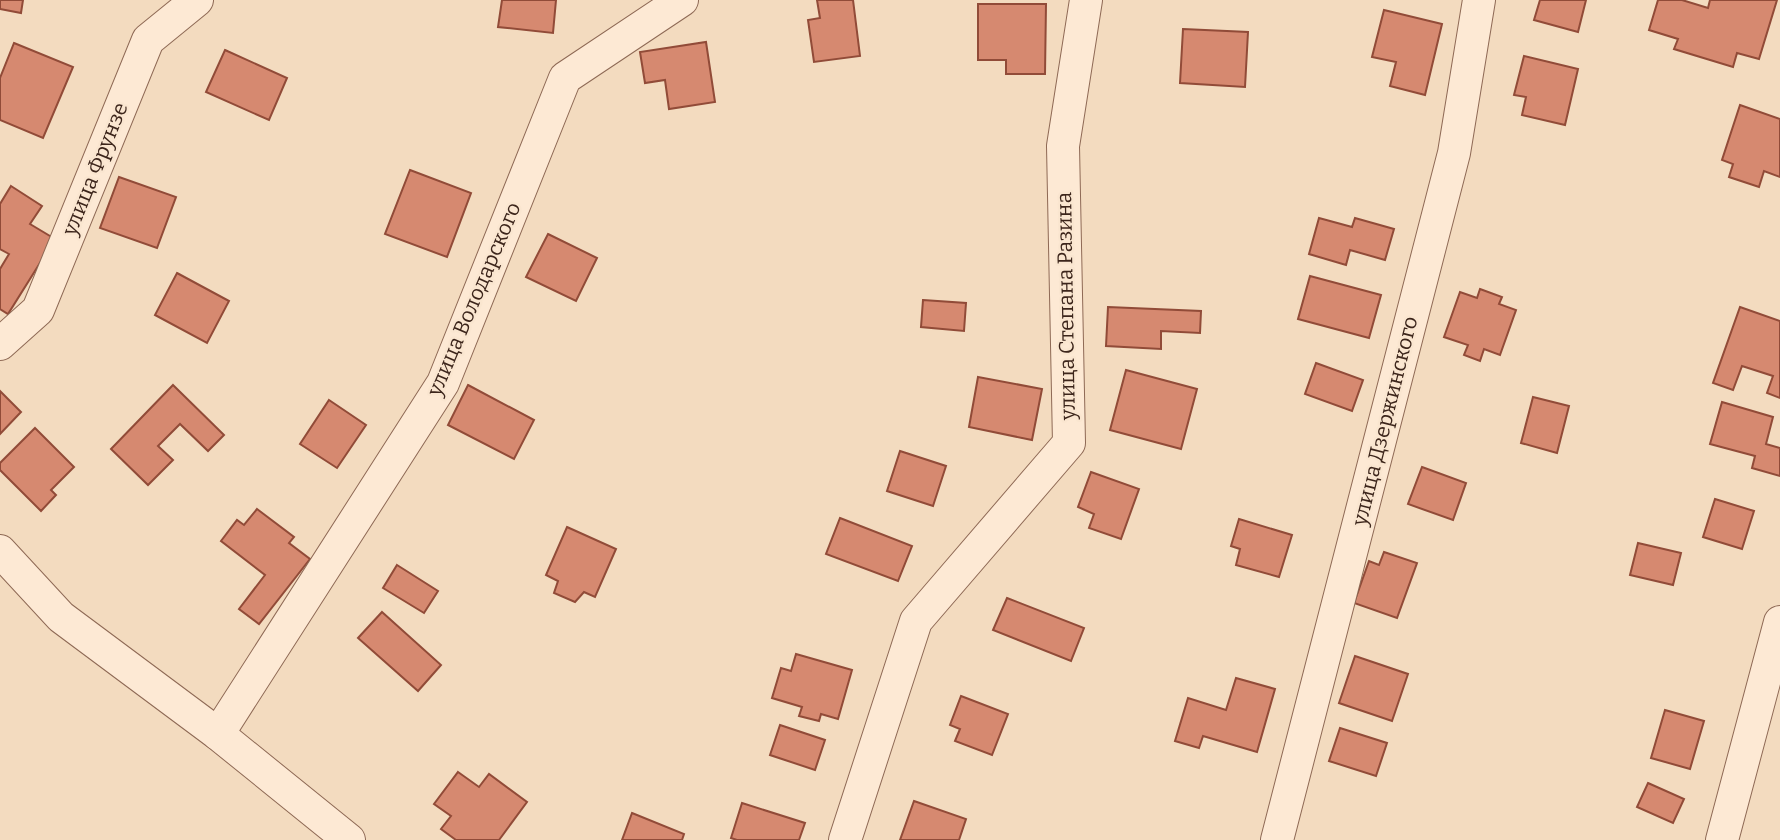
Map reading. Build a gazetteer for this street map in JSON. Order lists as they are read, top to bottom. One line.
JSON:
{"streets":{"street":["улица Фрунзе","улица Володарского","улица Степана Разина","улица Дзержинского"]}}
